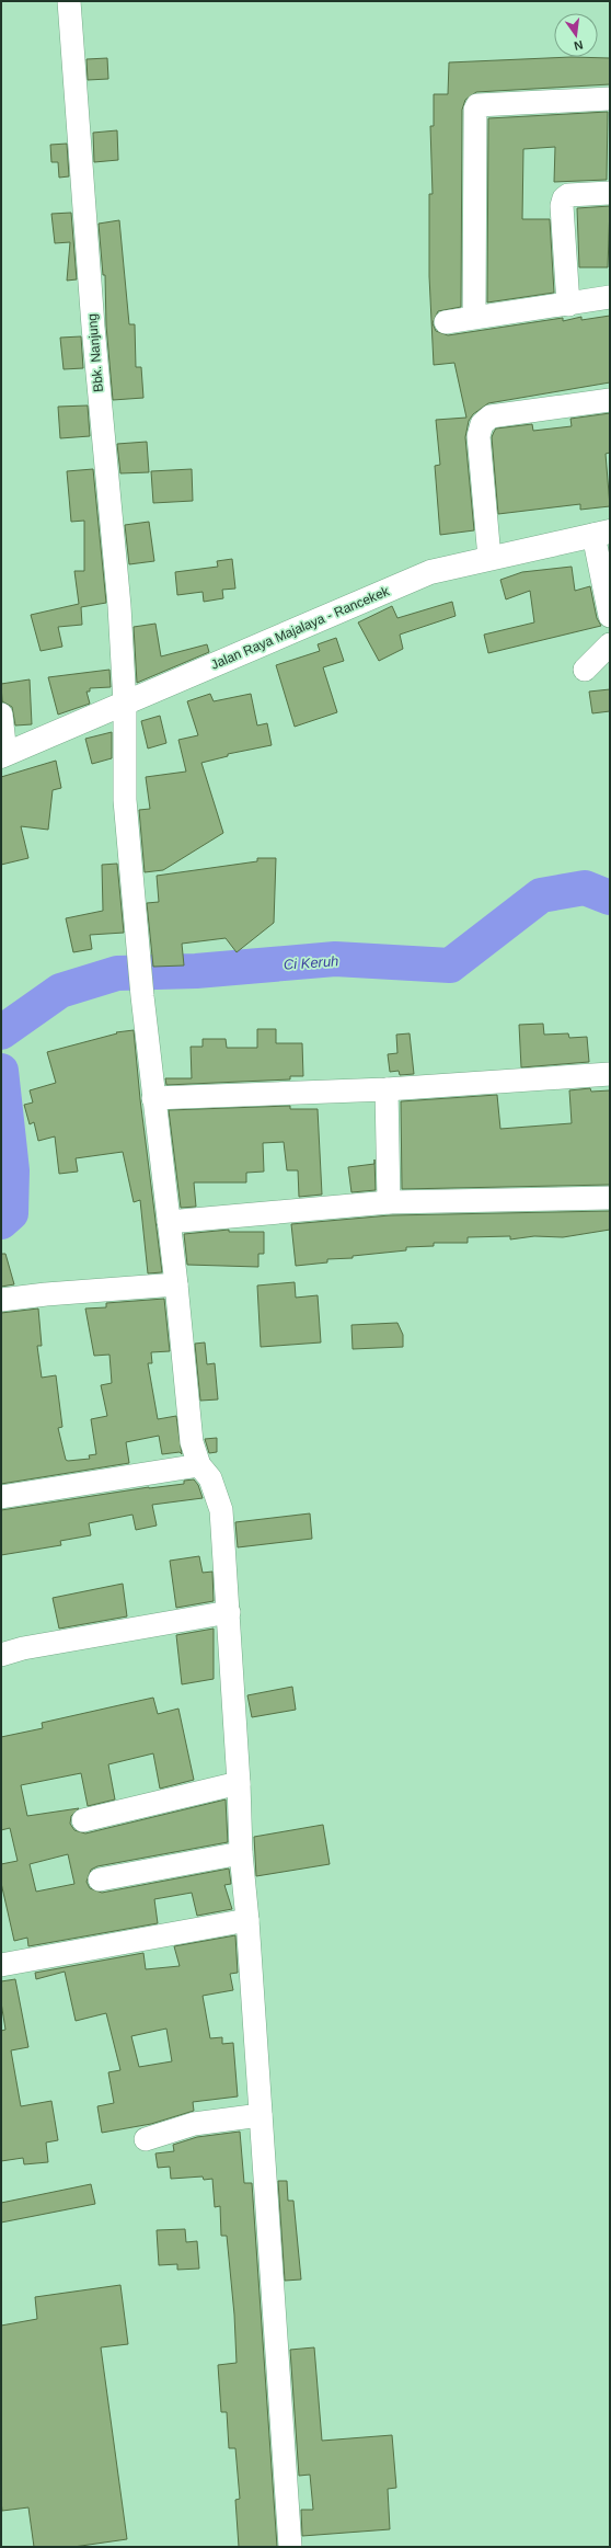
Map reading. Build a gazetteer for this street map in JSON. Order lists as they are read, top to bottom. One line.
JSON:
{"streets":{"main road":["Jalan Raya Majalaya - Rancekek"],"street":["Bbk. Nanjung"]},"crossings":[["Bbk. Nanjung","Jalan Raya Majalaya - Rancekek"]],"water":["Ci Keruh"],"north":"bottom"}
